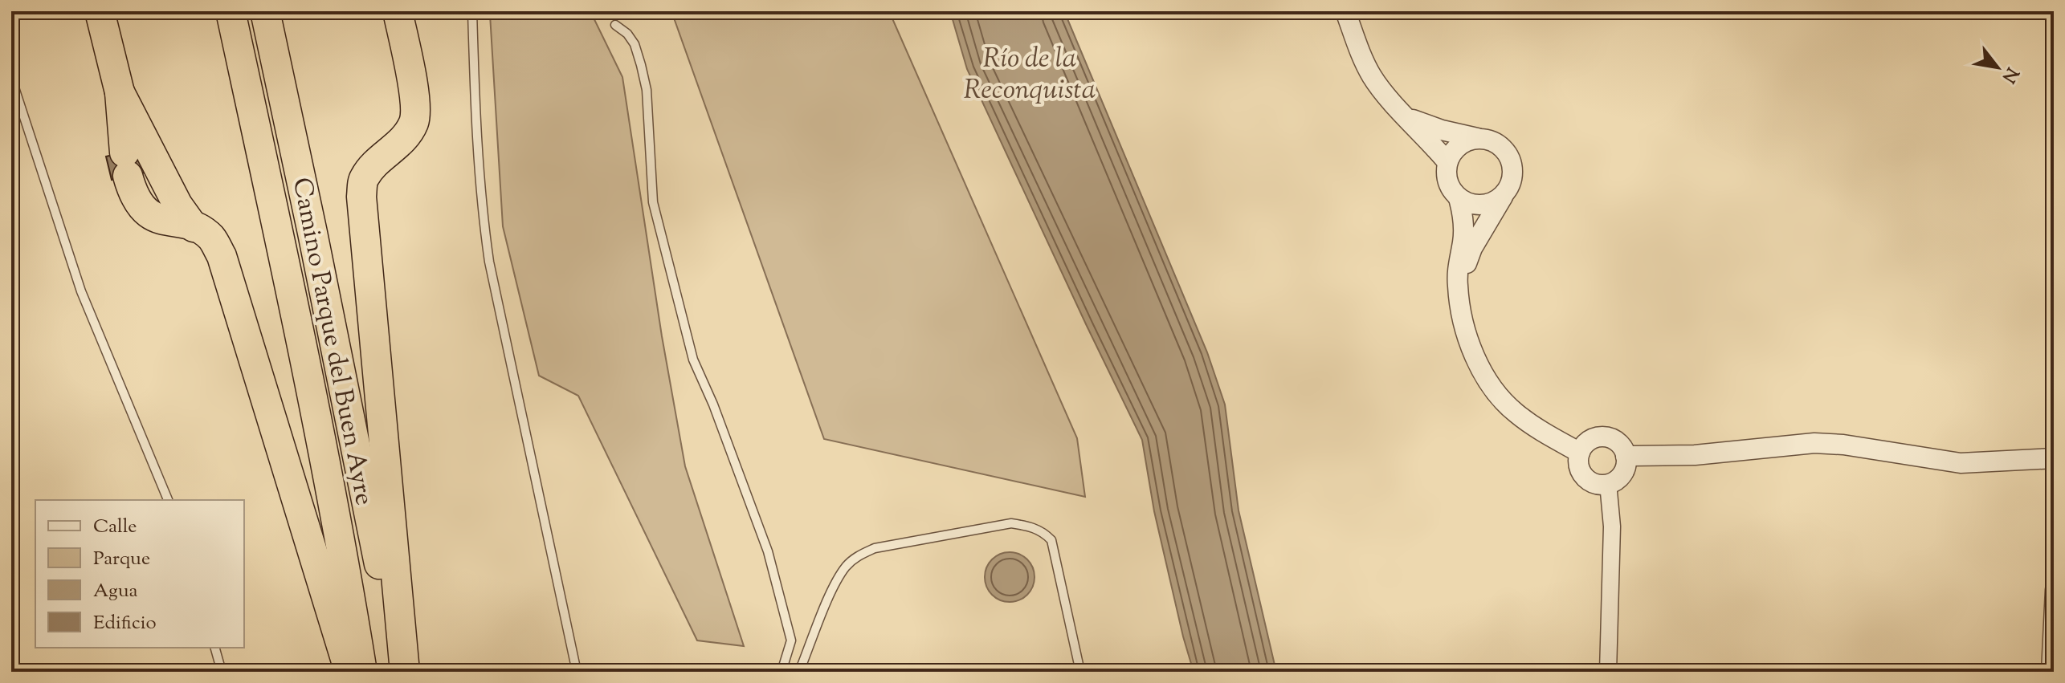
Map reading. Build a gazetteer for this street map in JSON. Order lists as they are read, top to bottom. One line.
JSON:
{"streets":{"highway":["Camino Parque del Buen Ayre"]},"water":["Río de la Reconquista"],"legend":["Calle","Parque","Agua","Edificio"],"north":"bottom right"}
